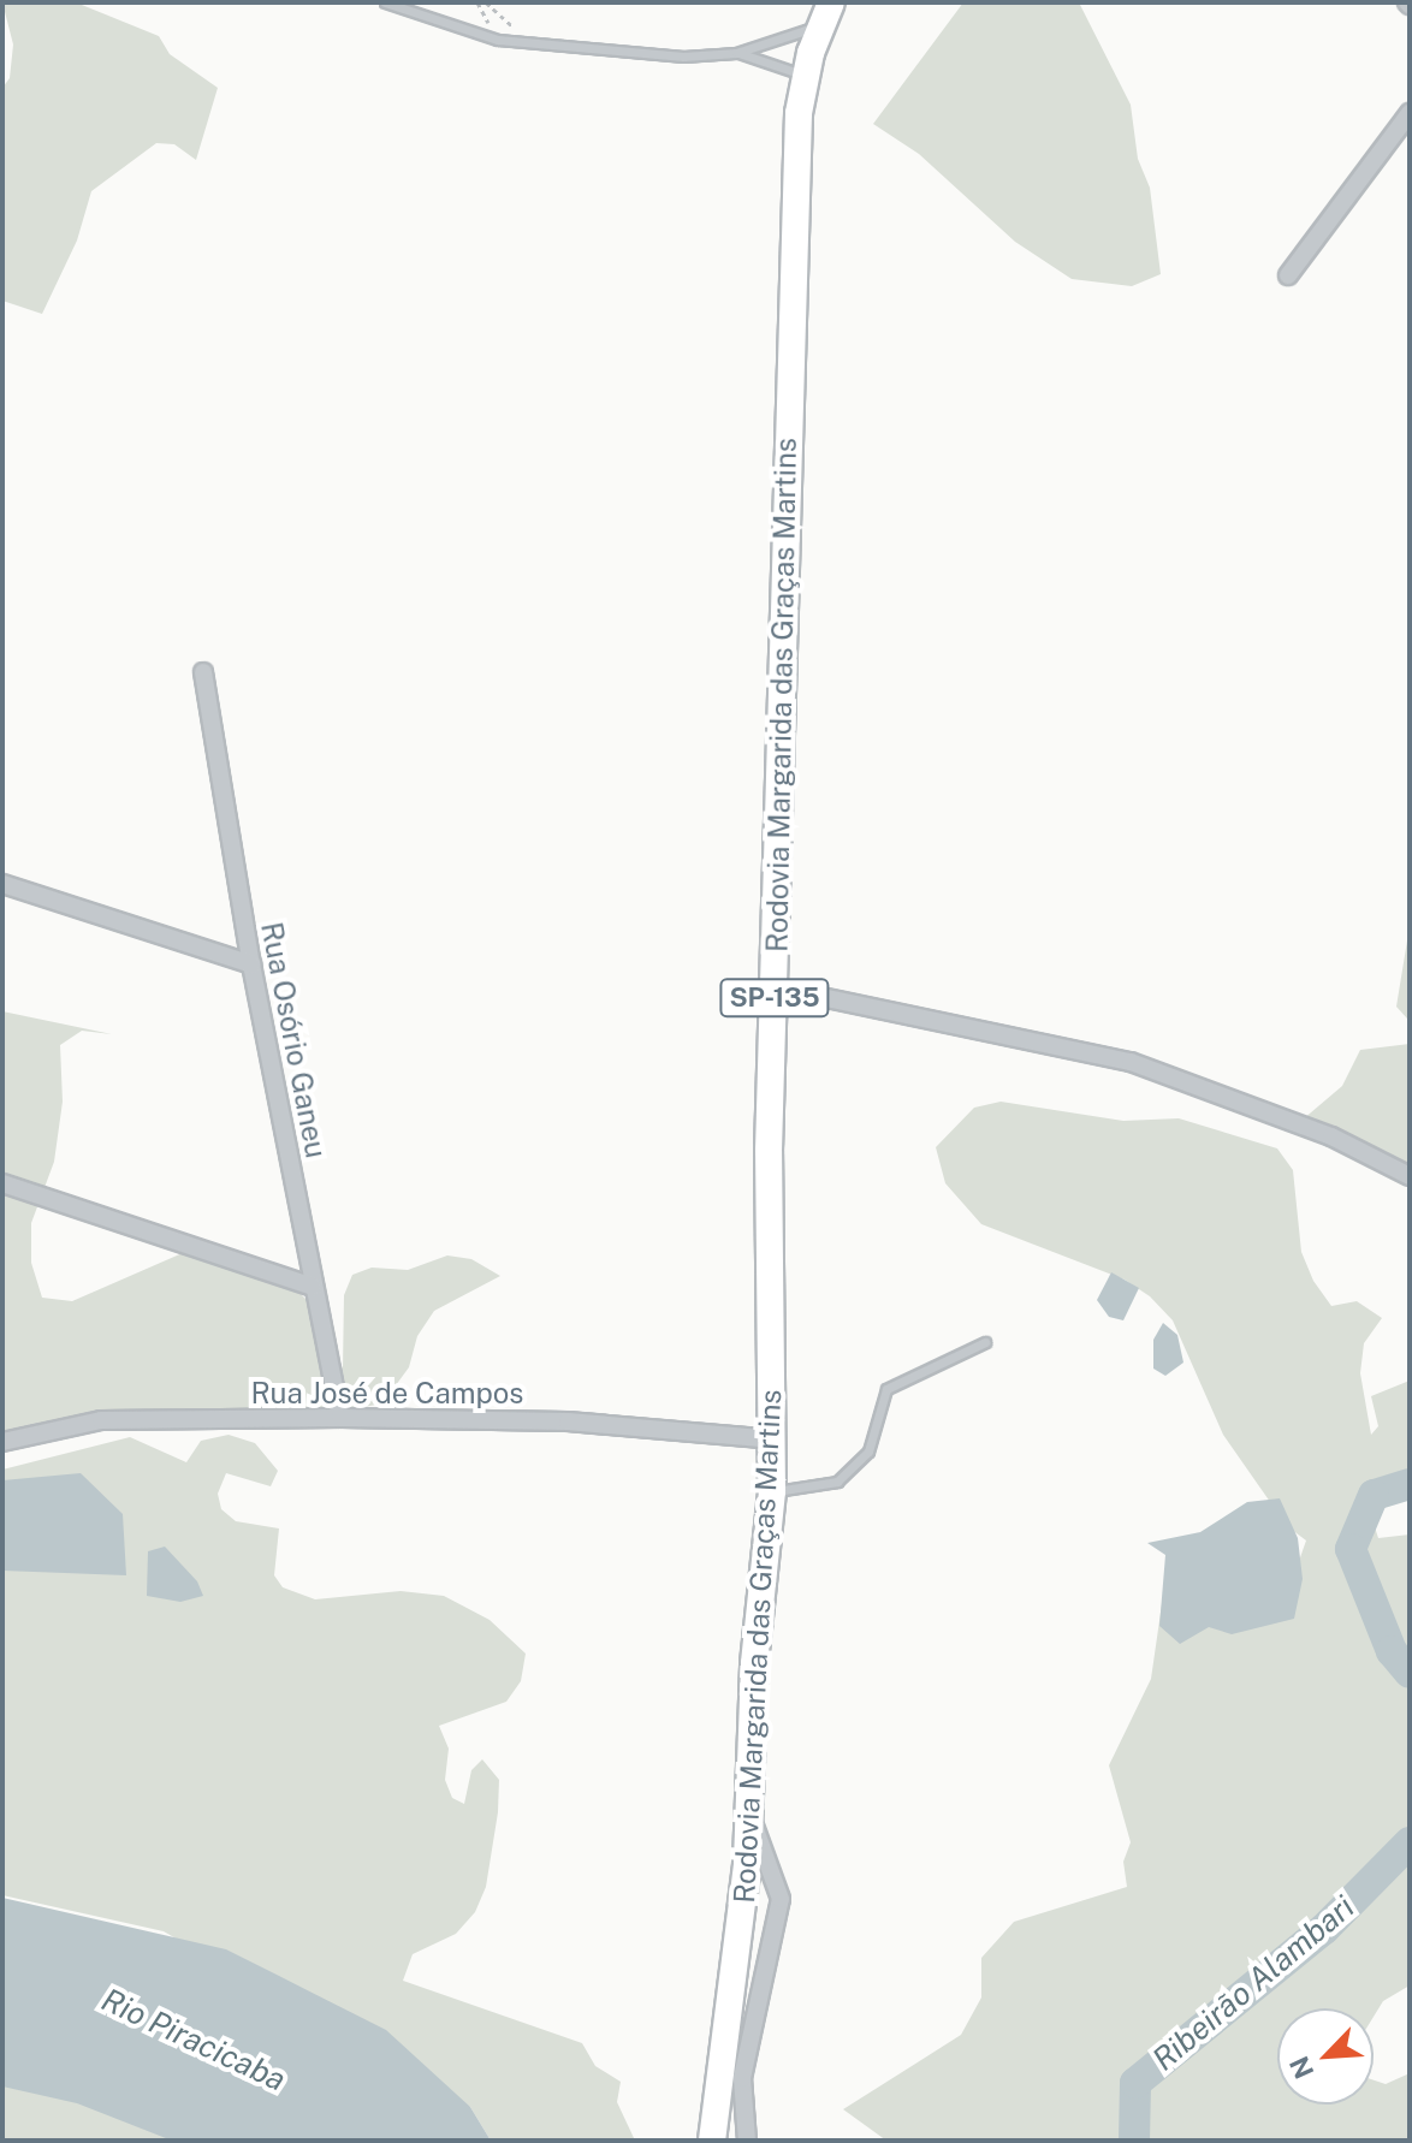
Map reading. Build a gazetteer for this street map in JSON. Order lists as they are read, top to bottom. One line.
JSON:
{"streets":{"main road":["Rodovia Margarida das Graças Martins","SP-135"],"street":["Rua Osório Ganeu","Rua José de Campos"]},"crossings":[["Rodovia Margarida das Graças Martins","Rua José de Campos"],["Rua Osório Ganeu","Rua José de Campos"]],"water":["Ribeirão Alambari","Rio Piracicaba"],"north":"bottom left"}
